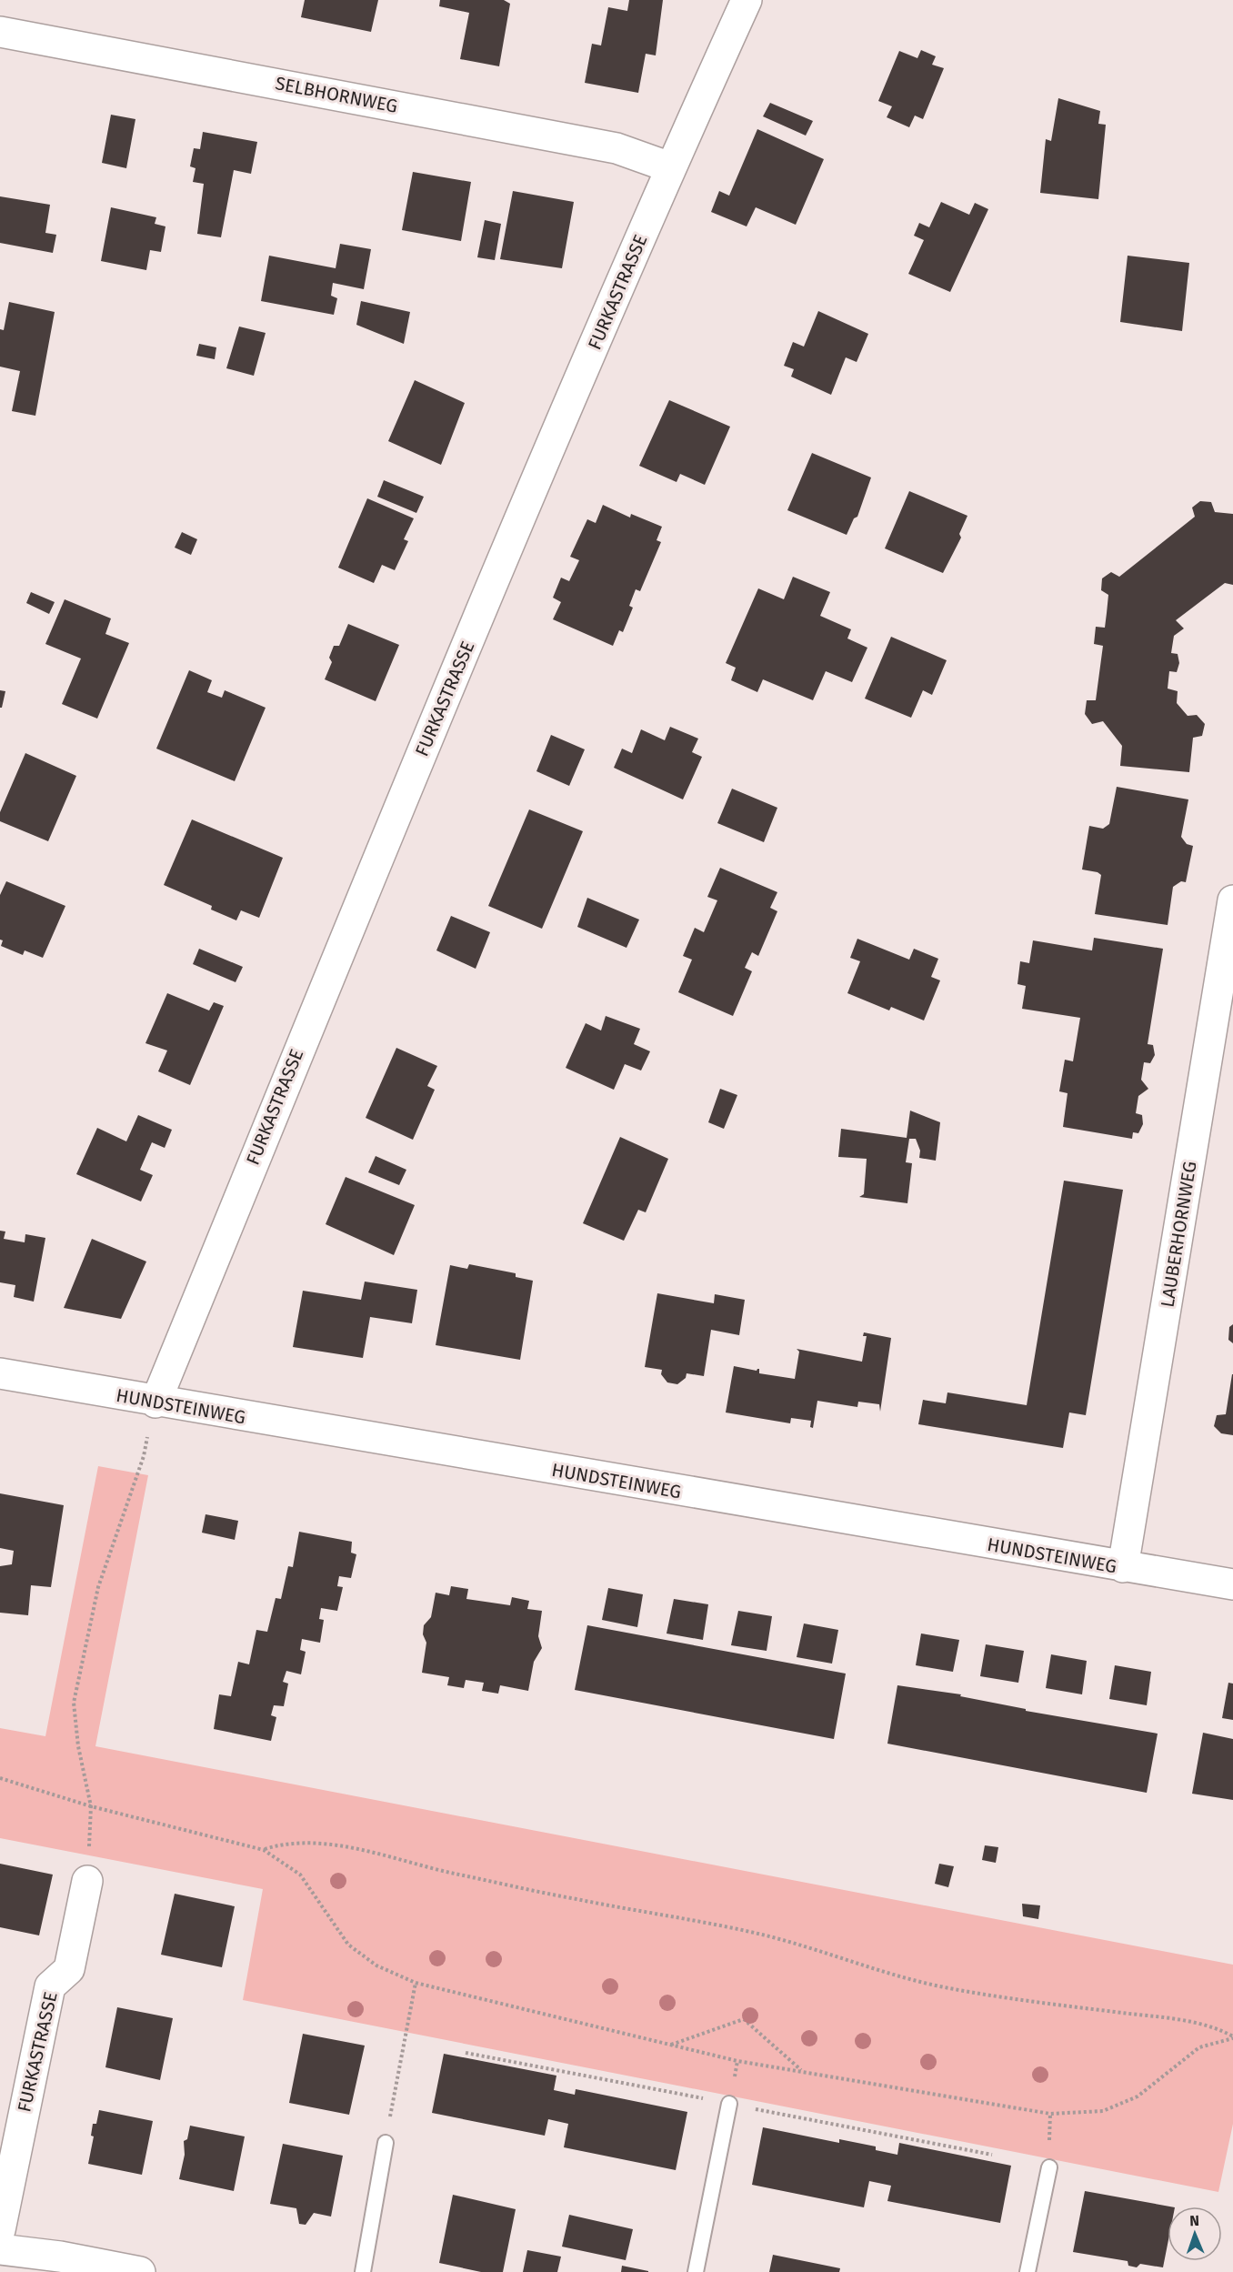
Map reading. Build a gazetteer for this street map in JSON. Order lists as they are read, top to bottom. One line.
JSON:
{"streets":{"street":["SELBHORNWEG","FURKASTRASSE","LAUBERHORNWEG","HUNDSTEINWEG"]},"crossings":[["SELBHORNWEG","FURKASTRASSE"],["FURKASTRASSE","HUNDSTEINWEG"],["LAUBERHORNWEG","HUNDSTEINWEG"]],"north":"top"}
